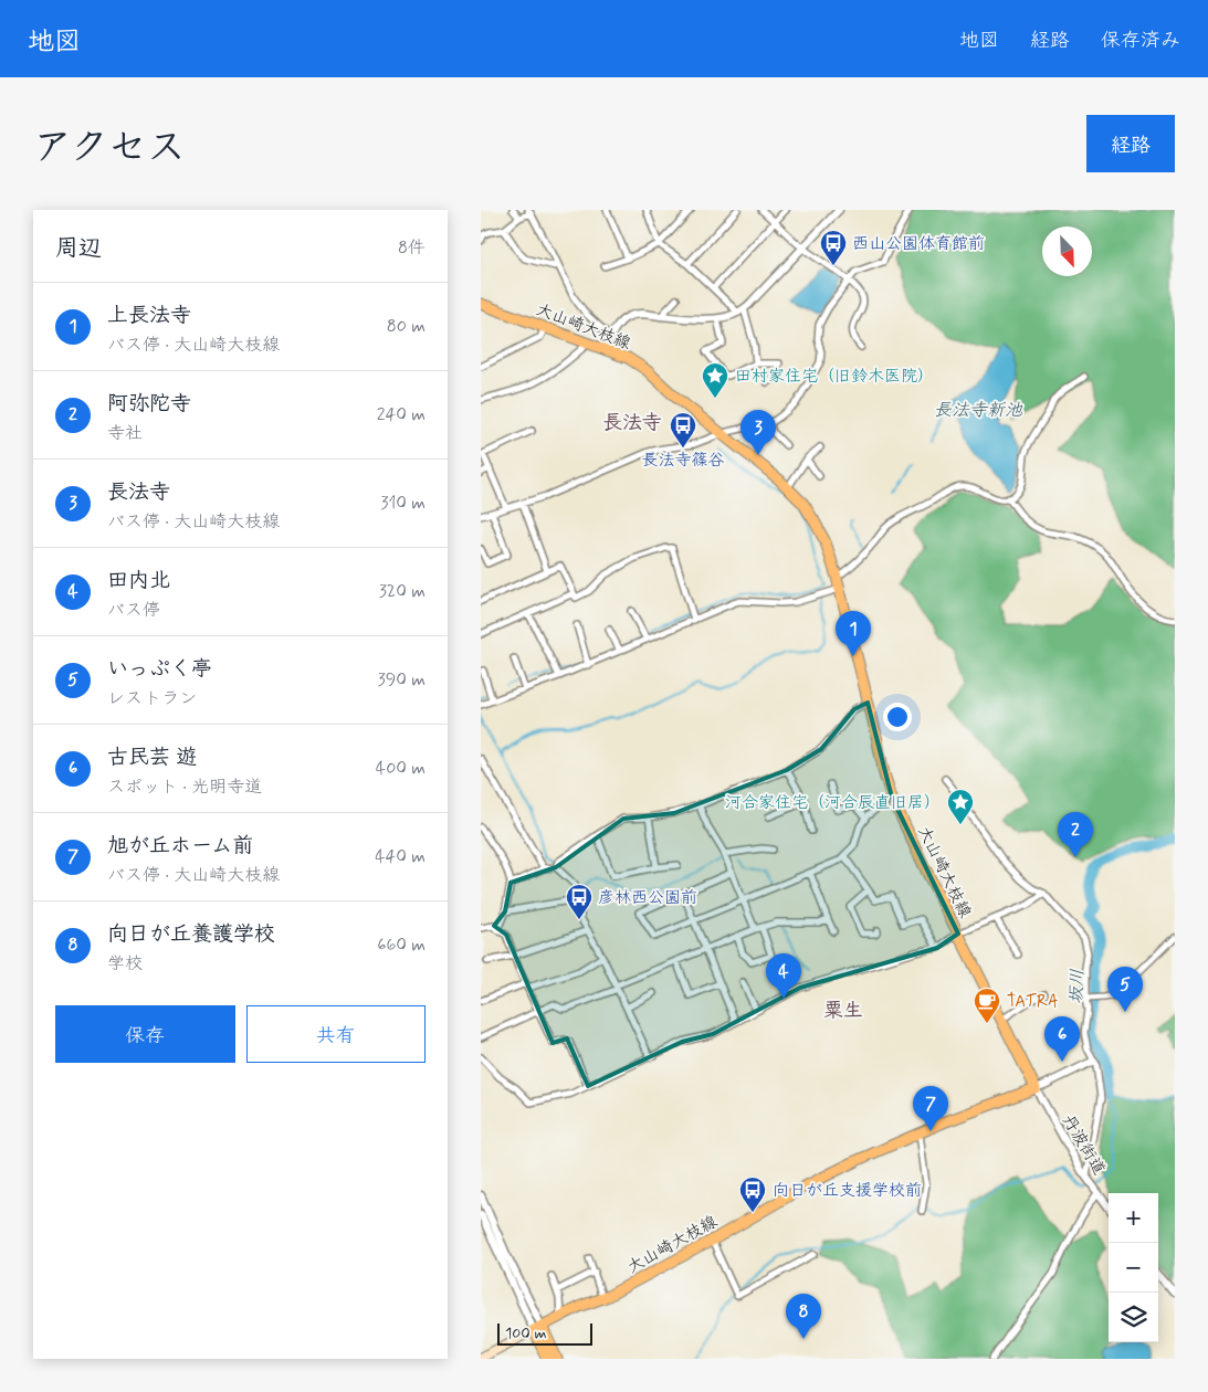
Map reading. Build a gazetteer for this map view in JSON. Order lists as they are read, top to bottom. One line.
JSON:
{"streets":{"main road":["大山崎大枝線"],"street":["丹波街道"]},"crossings":[["大山崎大枝線","丹波街道"]],"districts":["長法寺","粟生"],"water":["長法寺新池","坂川"],"places":{"bus stop":["西山公園体育館前","長法寺篠谷","彦林西公園前","向日が丘支援学校前"],"place":["田村家住宅（旧鈴木医院）","河合家住宅（河合辰直旧居）"],"cafe":["TATRA"]},"scale_bar":"100 m","north":"bottom right","page":{"header":"地図","nav":["地図","経路","保存済み"],"title":"アクセス","buttons":["経路",["保存","共有"]],"heading":["周辺","8件"],"list":[{"mark":"1","name":"上長法寺","note":"バス停 · 大山崎大枝線","value":"80 m"},{"mark":"2","name":"阿弥陀寺","note":"寺社","value":"240 m"},{"mark":"3","name":"長法寺","note":"バス停 · 大山崎大枝線","value":"310 m"},{"mark":"4","name":"田内北","note":"バス停","value":"320 m"},{"mark":"5","name":"いっぷく亭","note":"レストラン","value":"390 m"},{"mark":"6","name":"古民芸 遊","note":"スポット · 光明寺道","value":"400 m"},{"mark":"7","name":"旭が丘ホーム前","note":"バス停 · 大山崎大枝線","value":"440 m"},{"mark":"8","name":"向日が丘養護学校","note":"学校","value":"660 m"}],"pins":["3","1","2","4","5","6","7","8"],"map_buttons":["+","−"],"scale":"100 m"}}
